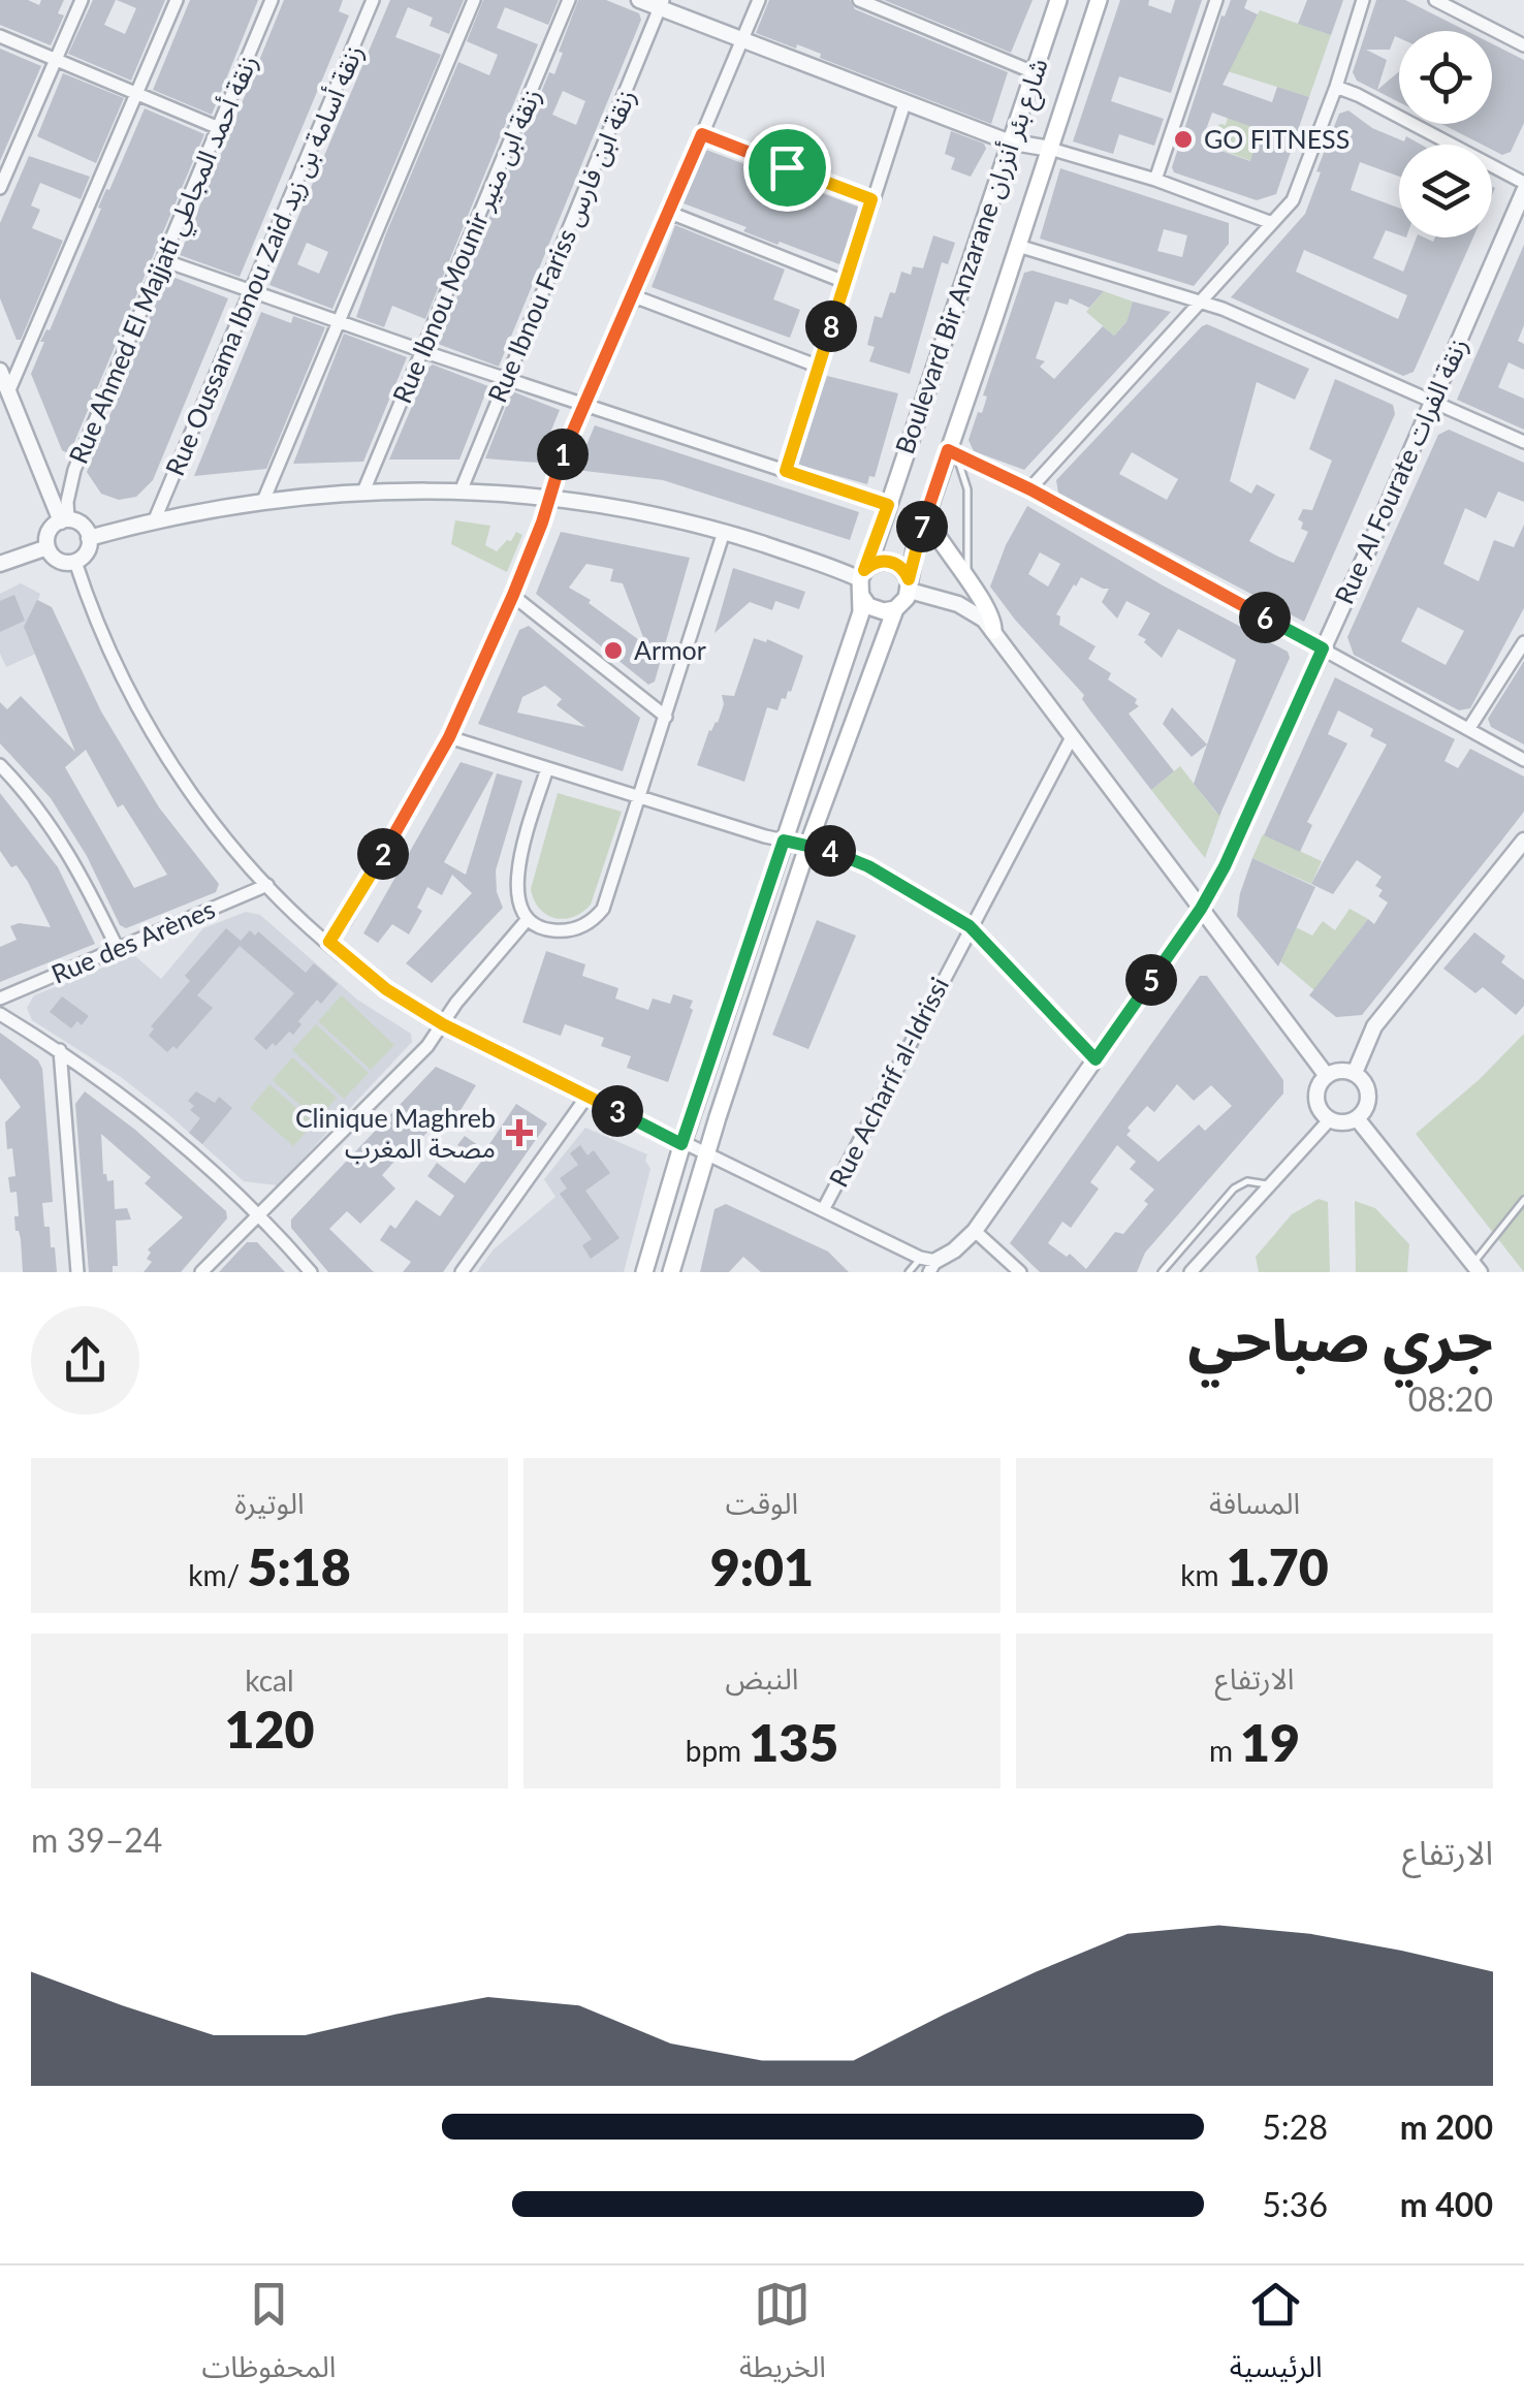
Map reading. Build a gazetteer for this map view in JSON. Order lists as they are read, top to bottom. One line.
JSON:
{"streets":{"main road":["Boulevard Bir Anzarane شارع بئر أنزران"],"street":["Rue Ibnou Mounir زنقة ابن منير","Rue Ibnou Fariss زنقة ابن فارس","Rue Ahmed El Majjati زنقة أحمد المجاطي","Rue Oussama Ibnou Zaid زنقة أسامة بن زيد","Rue Al Fourate زنقة الفرات","Rue des Arènes","Rue Acharif al-Idrissi"]},"places":{"other":["GO FITNESS","Armor"],"health":["Clinique Maghreb مصحة المغرب"]},"page":{"pins":["8","1","7","6","4","2","5","3"],"heading":["جري صباحي","08:20"],"stats":[["المسافة","1.70 km"],["الوقت","9:01"],["الوتيرة","5:18 /km"],["الارتفاع","19 m"],["النبض","135 bpm"],["kcal","120"]],"chart":["الارتفاع","24–39 m"],"list":[{"name":"200 m","note":"5:28"},{"name":"400 m","note":"5:36"}],"tabs":["الرئيسية","الخريطة","المحفوظات"]}}
